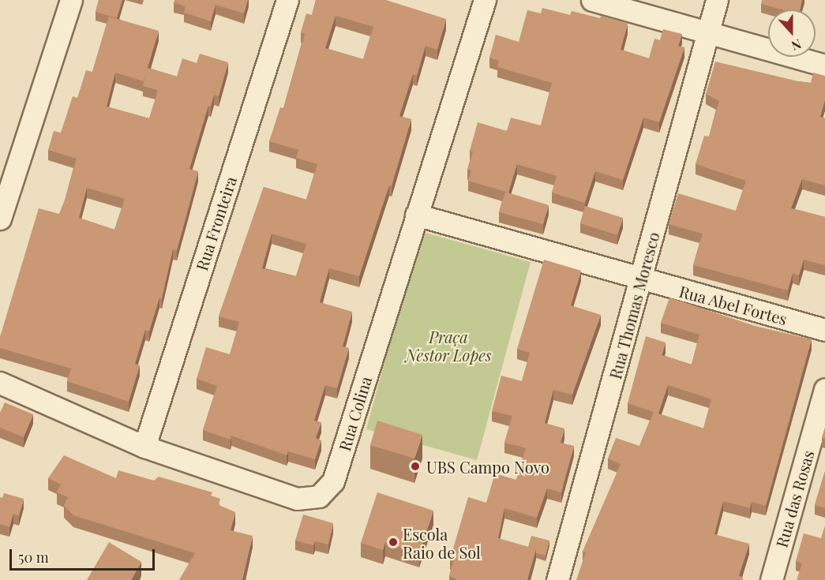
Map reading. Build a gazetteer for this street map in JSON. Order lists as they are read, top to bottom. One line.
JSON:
{"streets":{"street":["Rua Fronteira","Rua Abel Fortes","Rua Thomas Moresco","Rua Colina","Rua das Rosas"]},"crossings":[["Rua Fronteira","Rua Colina"],["Rua Abel Fortes","Rua Thomas Moresco"],["Rua Abel Fortes","Rua Colina"]],"parks":["Praça Nestor Lopes"],"places":["UBS Campo Novo","Escola Raio de Sol"],"scale_bar":"50 m","north":"bottom"}
